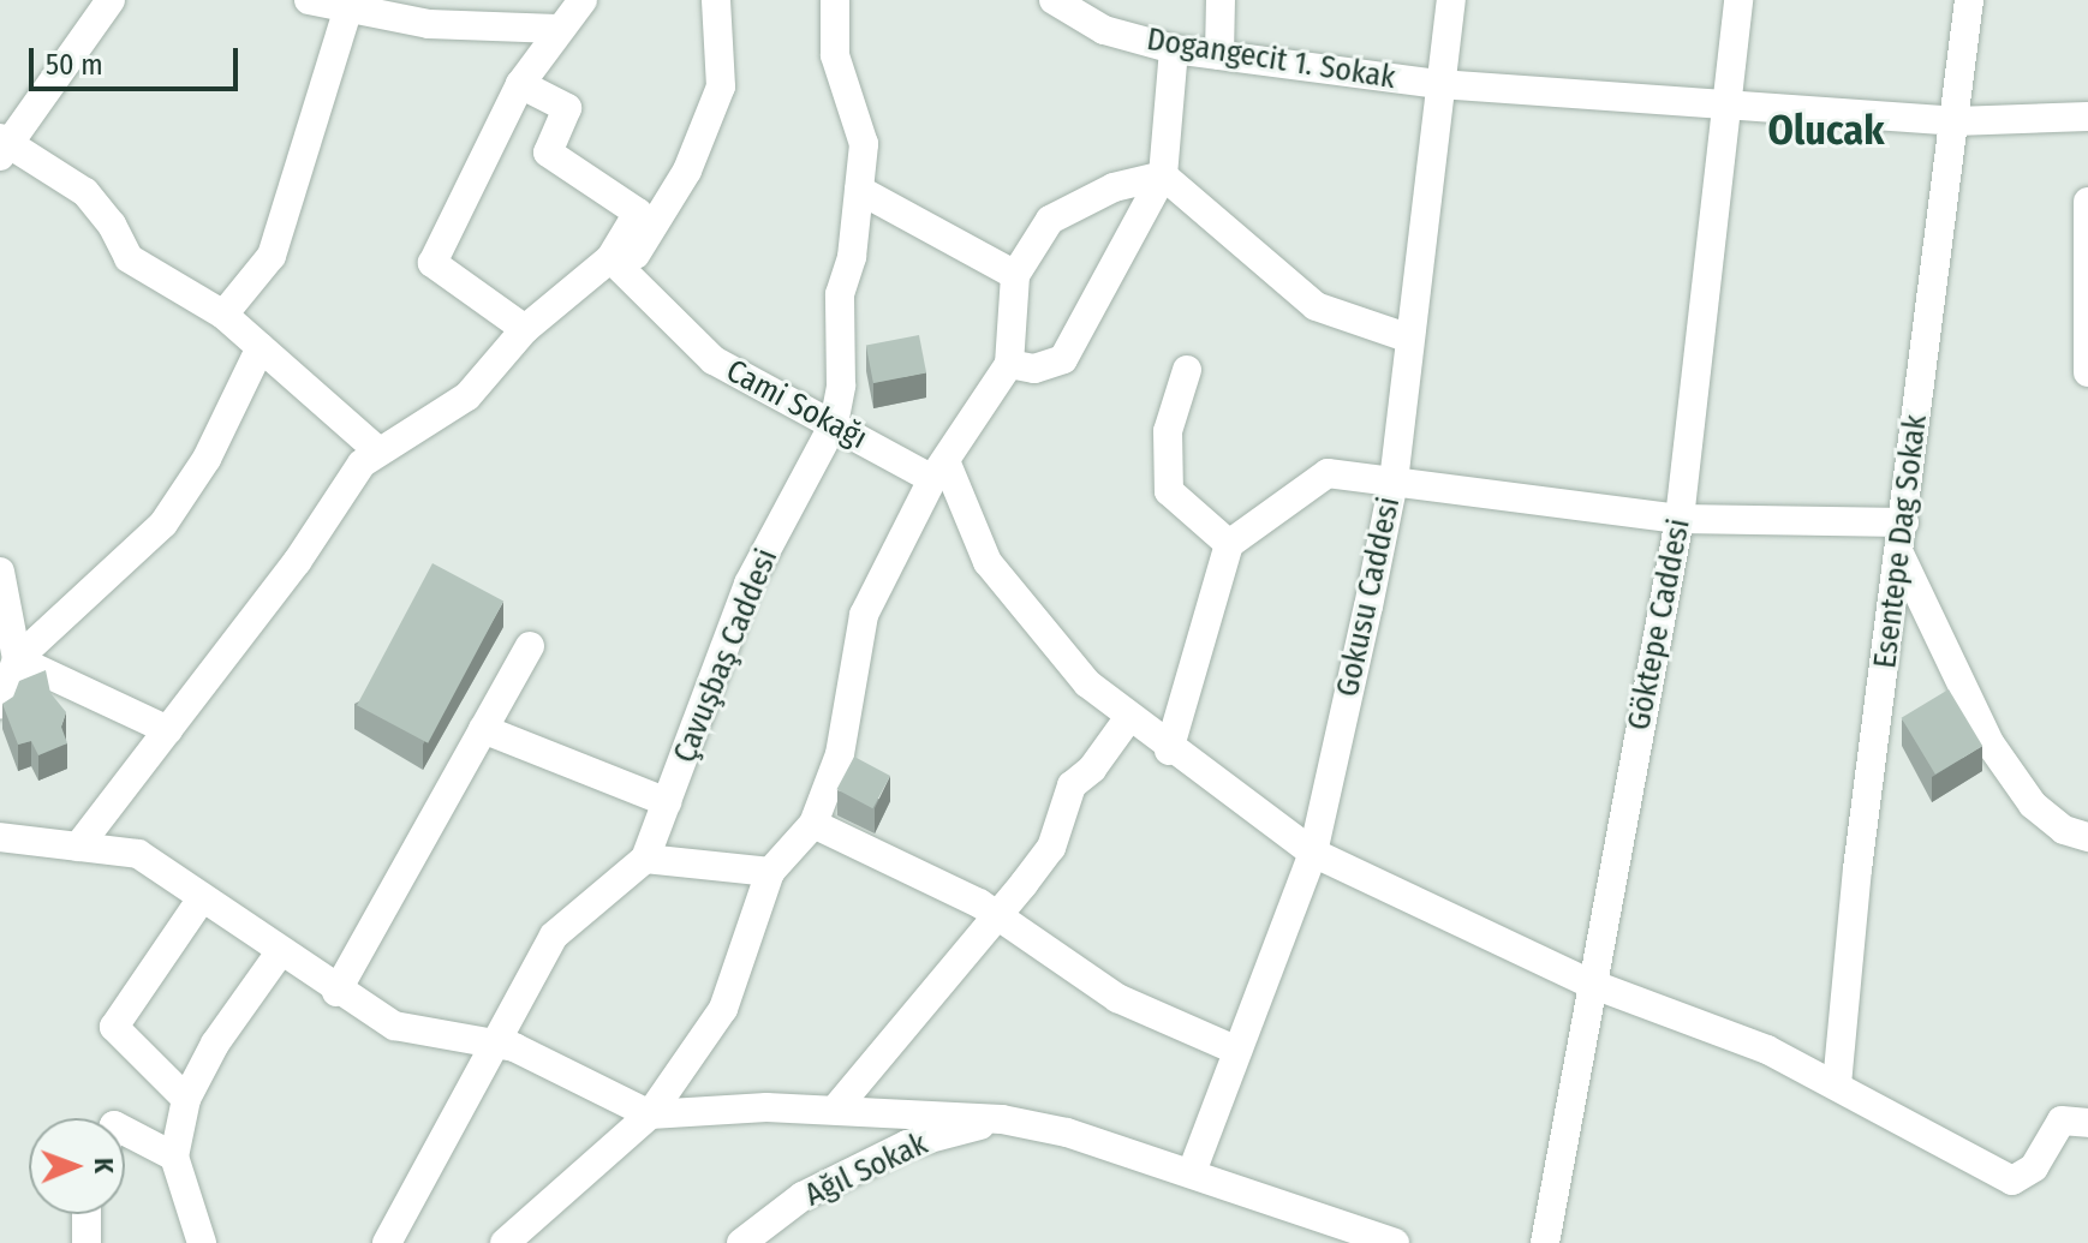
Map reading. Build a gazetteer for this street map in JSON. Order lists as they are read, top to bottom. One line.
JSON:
{"streets":{"street":["Dogangecit 1. Sokak","Cami Sokağı","Esentepe Dag Sokak","Gokusu Caddesi","Göktepe Caddesi","Çavuşbaş Caddesi","Ağıl Sokak"]},"crossings":[["Dogangecit 1. Sokak","Esentepe Dag Sokak"],["Dogangecit 1. Sokak","Gokusu Caddesi"],["Dogangecit 1. Sokak","Göktepe Caddesi"],["Cami Sokağı","Çavuşbaş Caddesi"]],"districts":["Olucak"],"scale_bar":"50 m","north":"right"}
